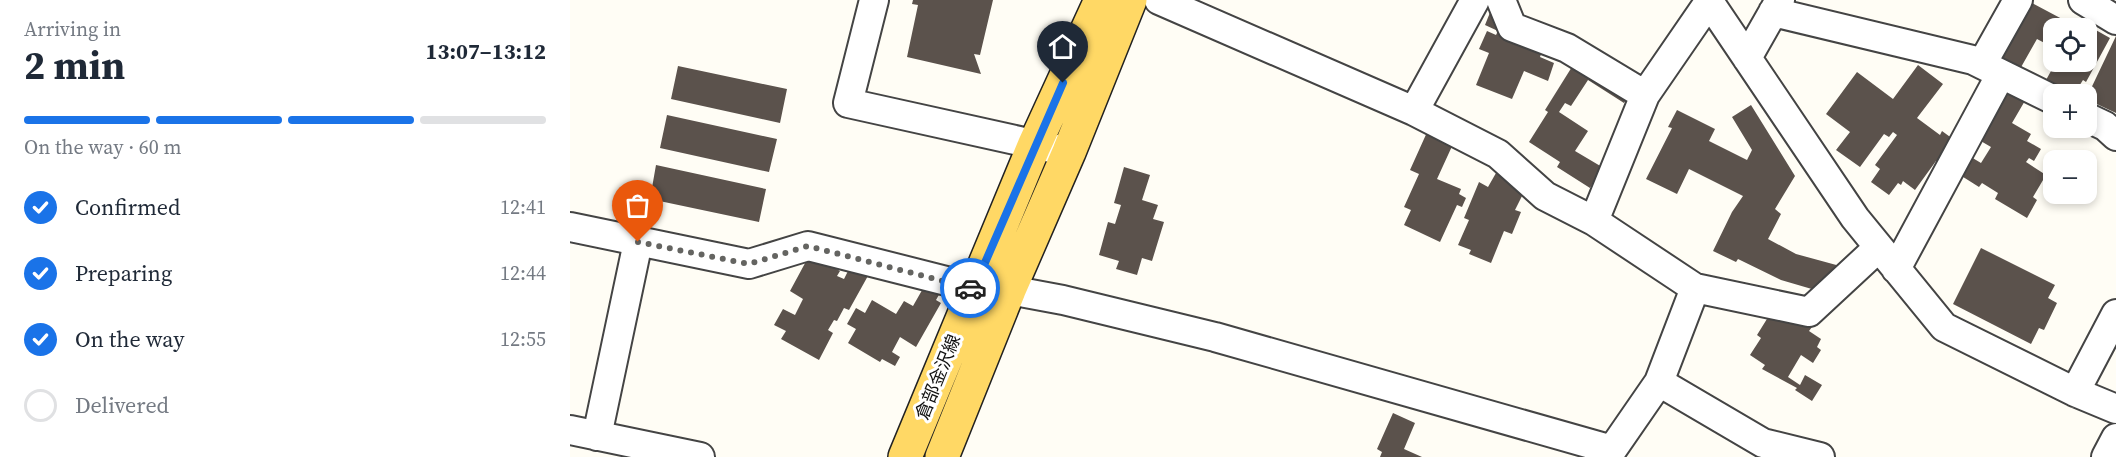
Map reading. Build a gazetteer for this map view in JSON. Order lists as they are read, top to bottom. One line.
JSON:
{"streets":{"main road":["倉部金沢線"]},"page":{"heading":["2 min","Arriving in","13:07–13:12"],"map_buttons":["+","−"],"bar":"On the way · 60 m","list":[["Confirmed","12:41"],["Preparing","12:44"],["On the way","12:55"],"Delivered"]}}
